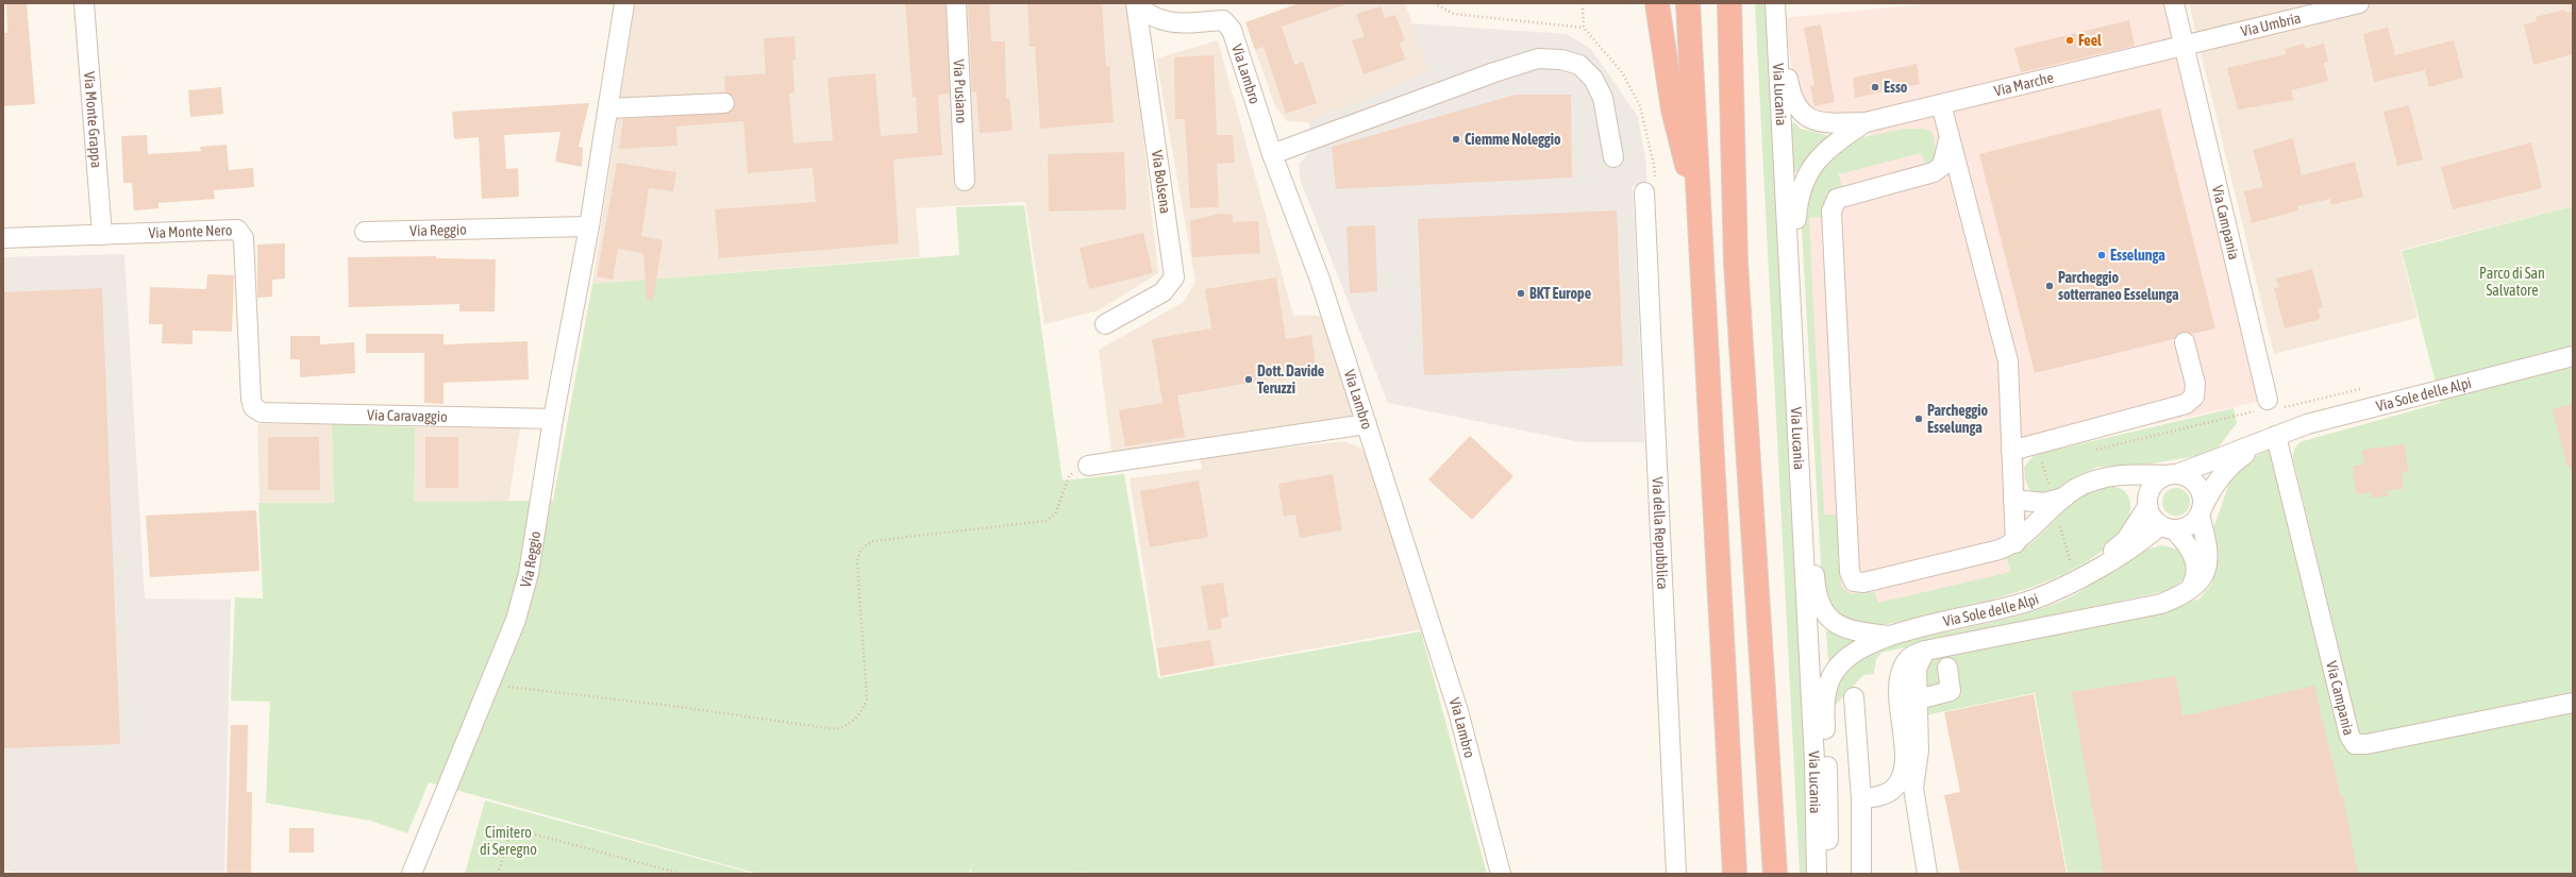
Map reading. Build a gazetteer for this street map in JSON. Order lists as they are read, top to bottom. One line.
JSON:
{"streets":{"street":["Via Umbria","Via Lambro","Via Marche","Via Pusiano","Via Lucania","Via Monte Grappa","Via Bolsena","Via Campania","Via Reggio","Via Monte Nero","Via Sole delle Alpi","Via Caravaggio","Via della Repubblica"]},"crossings":[["Via Umbria","Via Marche"],["Via Umbria","Via Campania"],["Via Lambro","Via Bolsena"],["Via Marche","Via Lucania"],["Via Marche","Via Campania"],["Via Monte Grappa","Via Monte Nero"],["Via Campania","Via Sole delle Alpi"],["Via Reggio","Via Caravaggio"],["Via Monte Nero","Via Caravaggio"]],"parks":["Parco di San Salvatore","Cimitero di Seregno"],"places":["Feel","Esso","Ciemme Noleggio","Esselunga","Parcheggio sotterraneo Esselunga","BKT Europe","Dott. Davide Teruzzi","Parcheggio Esselunga"]}
